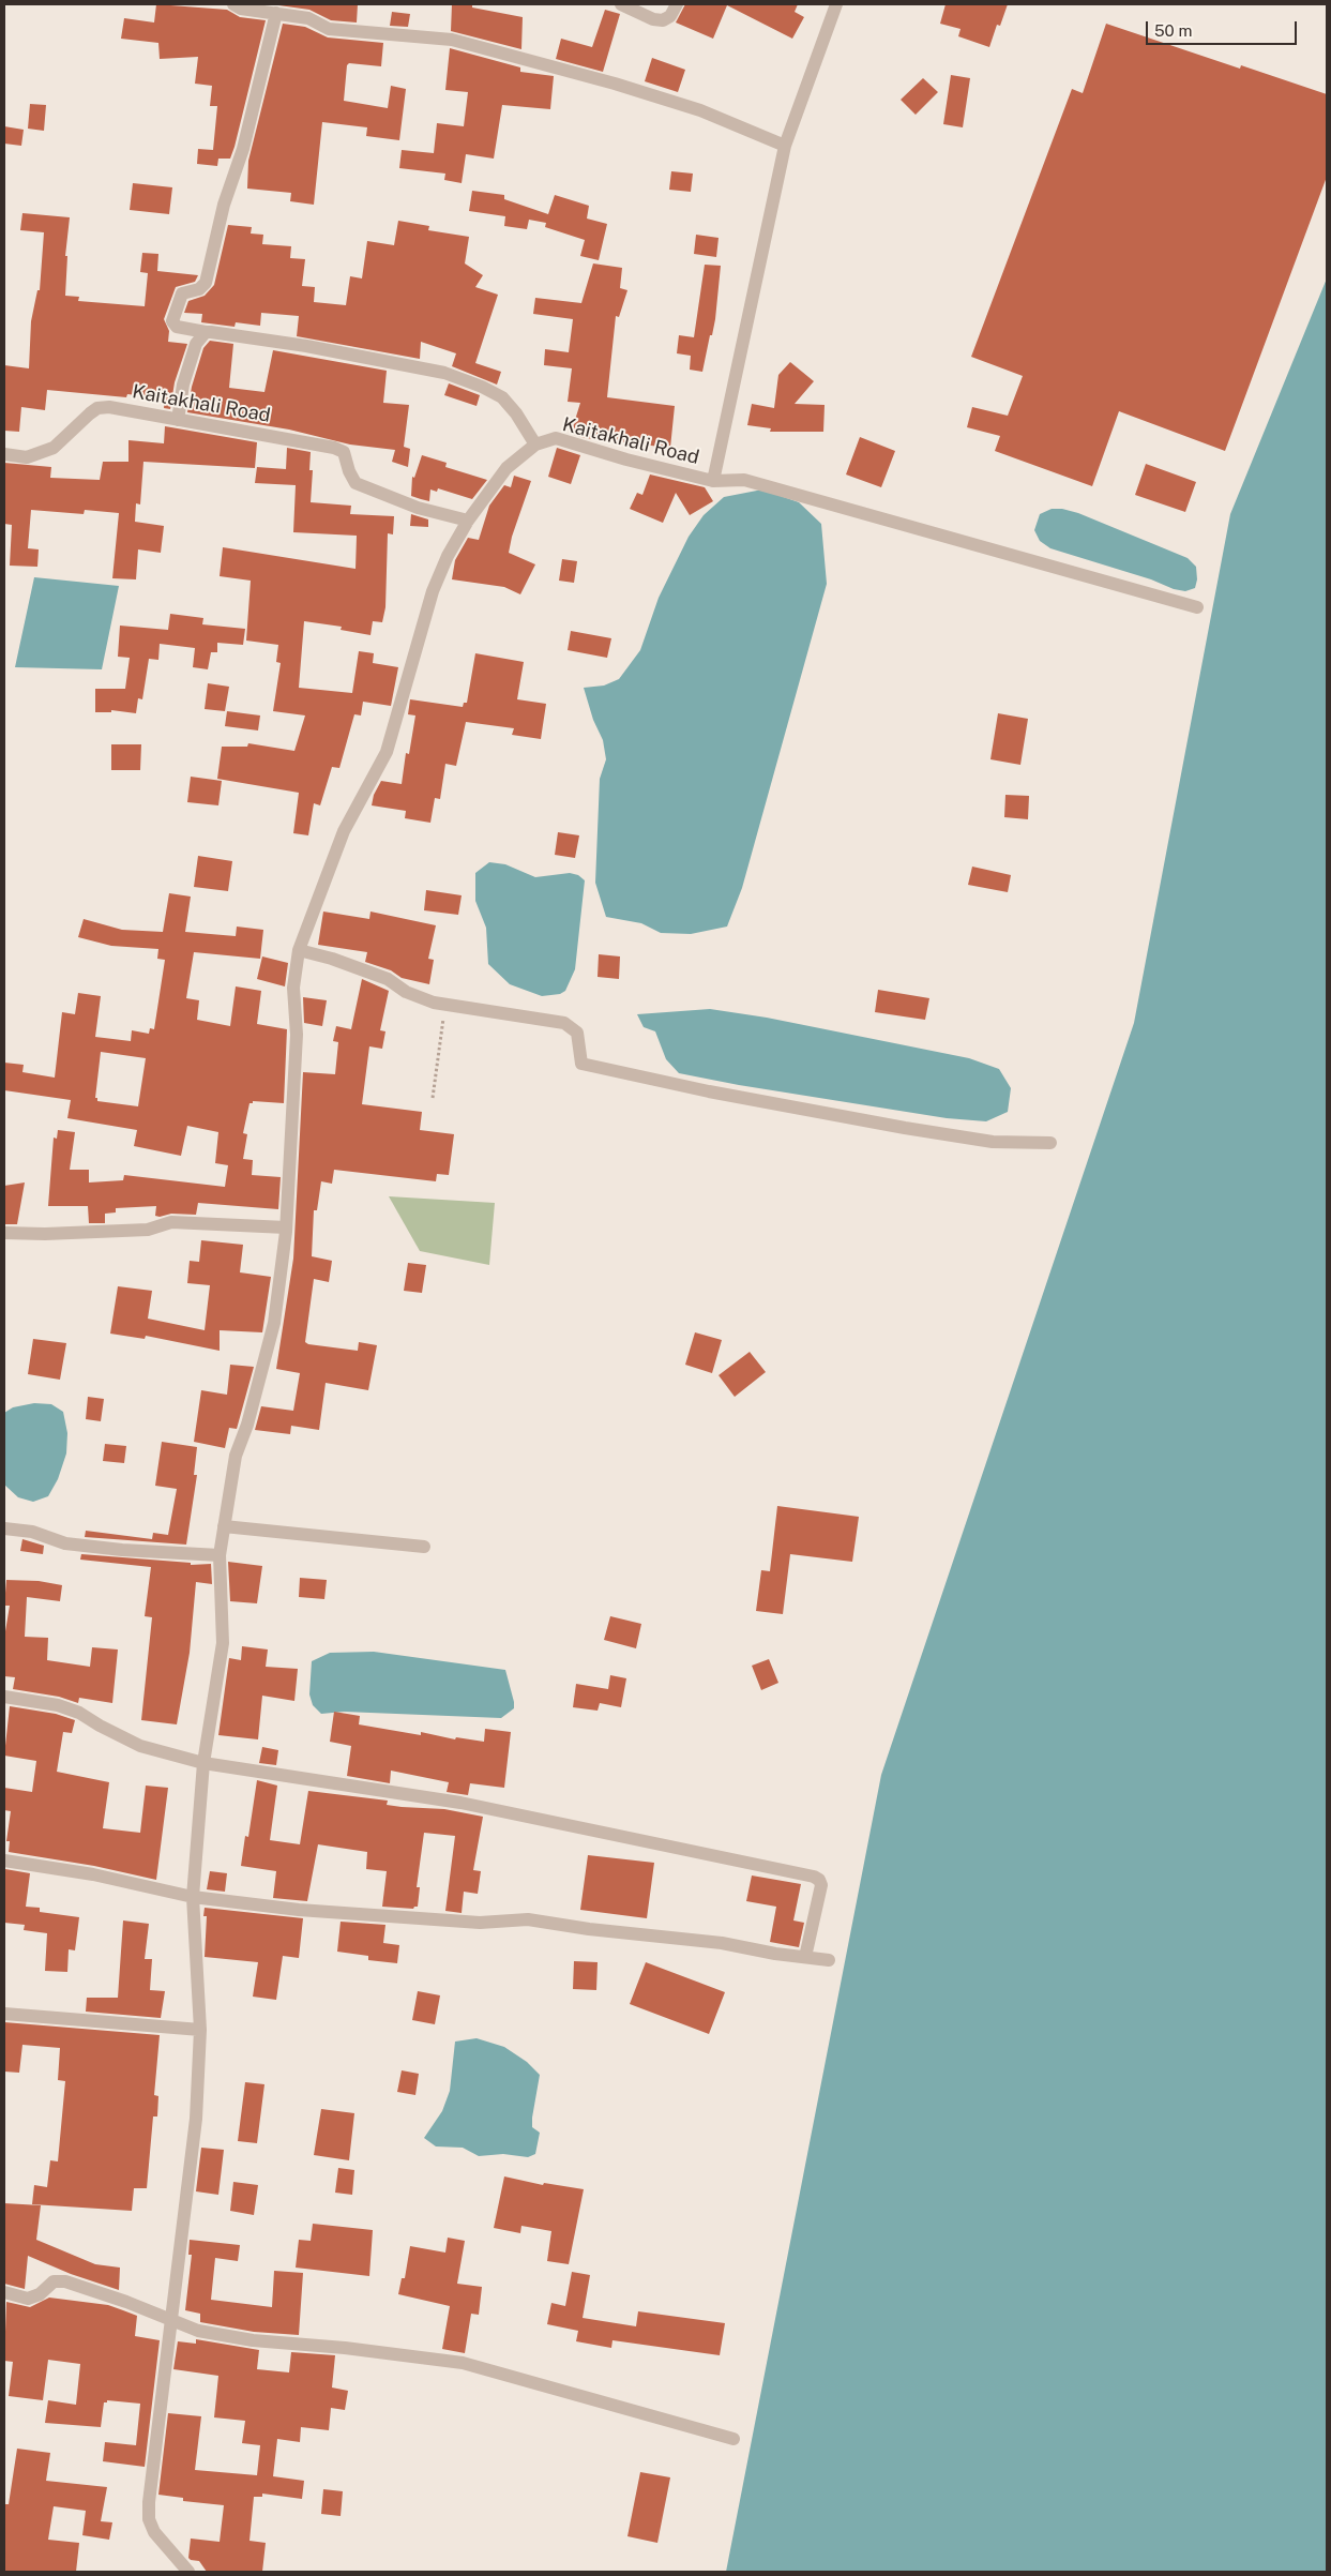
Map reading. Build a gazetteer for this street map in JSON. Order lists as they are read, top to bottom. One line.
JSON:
{"streets":{"street":["Kaitakhali Road"]},"scale_bar":"50 m"}
